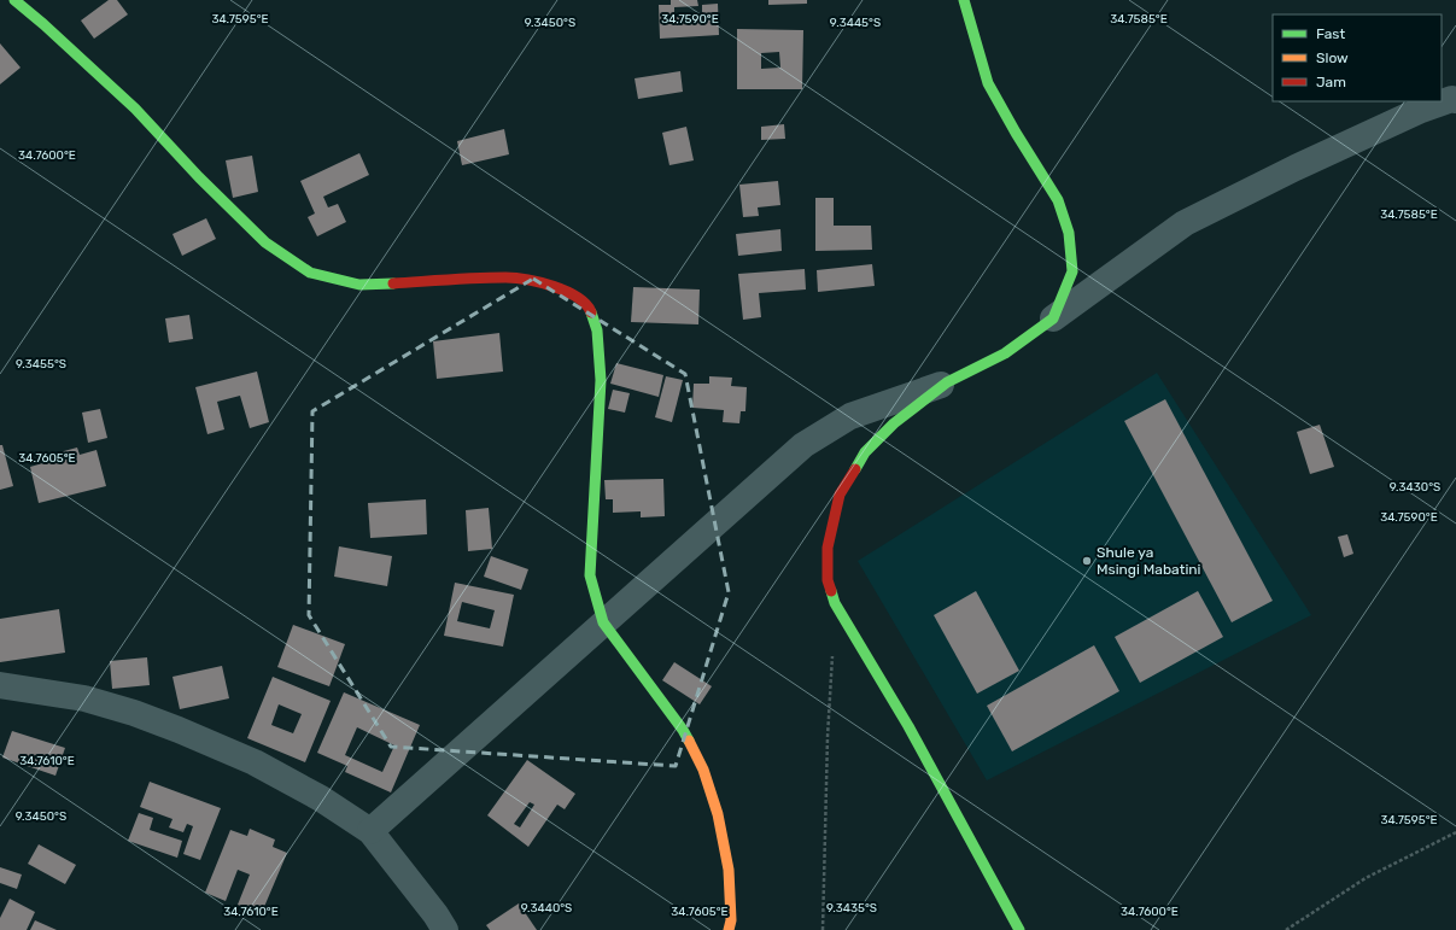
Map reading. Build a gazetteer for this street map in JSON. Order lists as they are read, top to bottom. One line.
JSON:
{"places":["Shule ya Msingi Mabatini"],"legend":["Fast","Slow","Jam"],"coordinates":["34.7595°E","34.7585°E","34.7590°E","9.3450°S","9.3445°S","34.7600°E","9.3455°S","34.7605°E","9.3430°S","34.7610°E","9.3440°S","9.3435°S"]}
